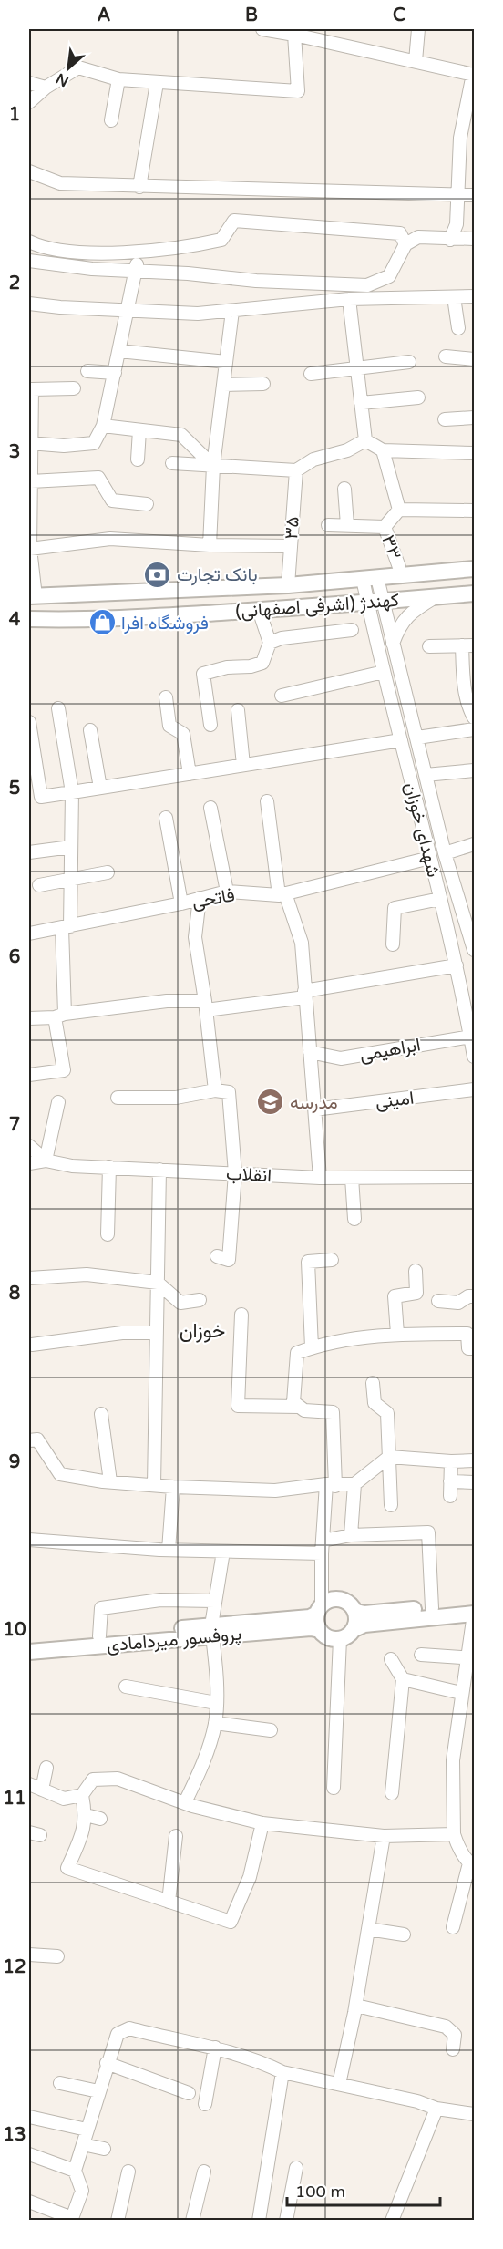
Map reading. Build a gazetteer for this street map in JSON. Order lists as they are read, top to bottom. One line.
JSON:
{"streets":{"main road":["کهندژ (اشرفی اصفهانی)","پروفسور میردامادی"],"street":["۳۵","۳۳","شهدای خوزان","فاتحی","ابراهیمی","امینی","انقلاب"]},"crossings":[["۳۵","کهندژ (اشرفی اصفهانی)"],["کهندژ (اشرفی اصفهانی)","شهدای خوزان"],["شهدای خوزان","فاتحی"],["شهدای خوزان","ابراهیمی"]],"districts":["خوزان"],"places":{"bank":["بانک تجارت"],"shop":["فروشگاه افرا"],"school or university":["مدرسه"]},"scale_bar":"100 m","north":"bottom left","grid":{"columns":["A","B","C"],"rows":["1","2","3","4","5","6","7","8","9","10","11","12","13"]}}
